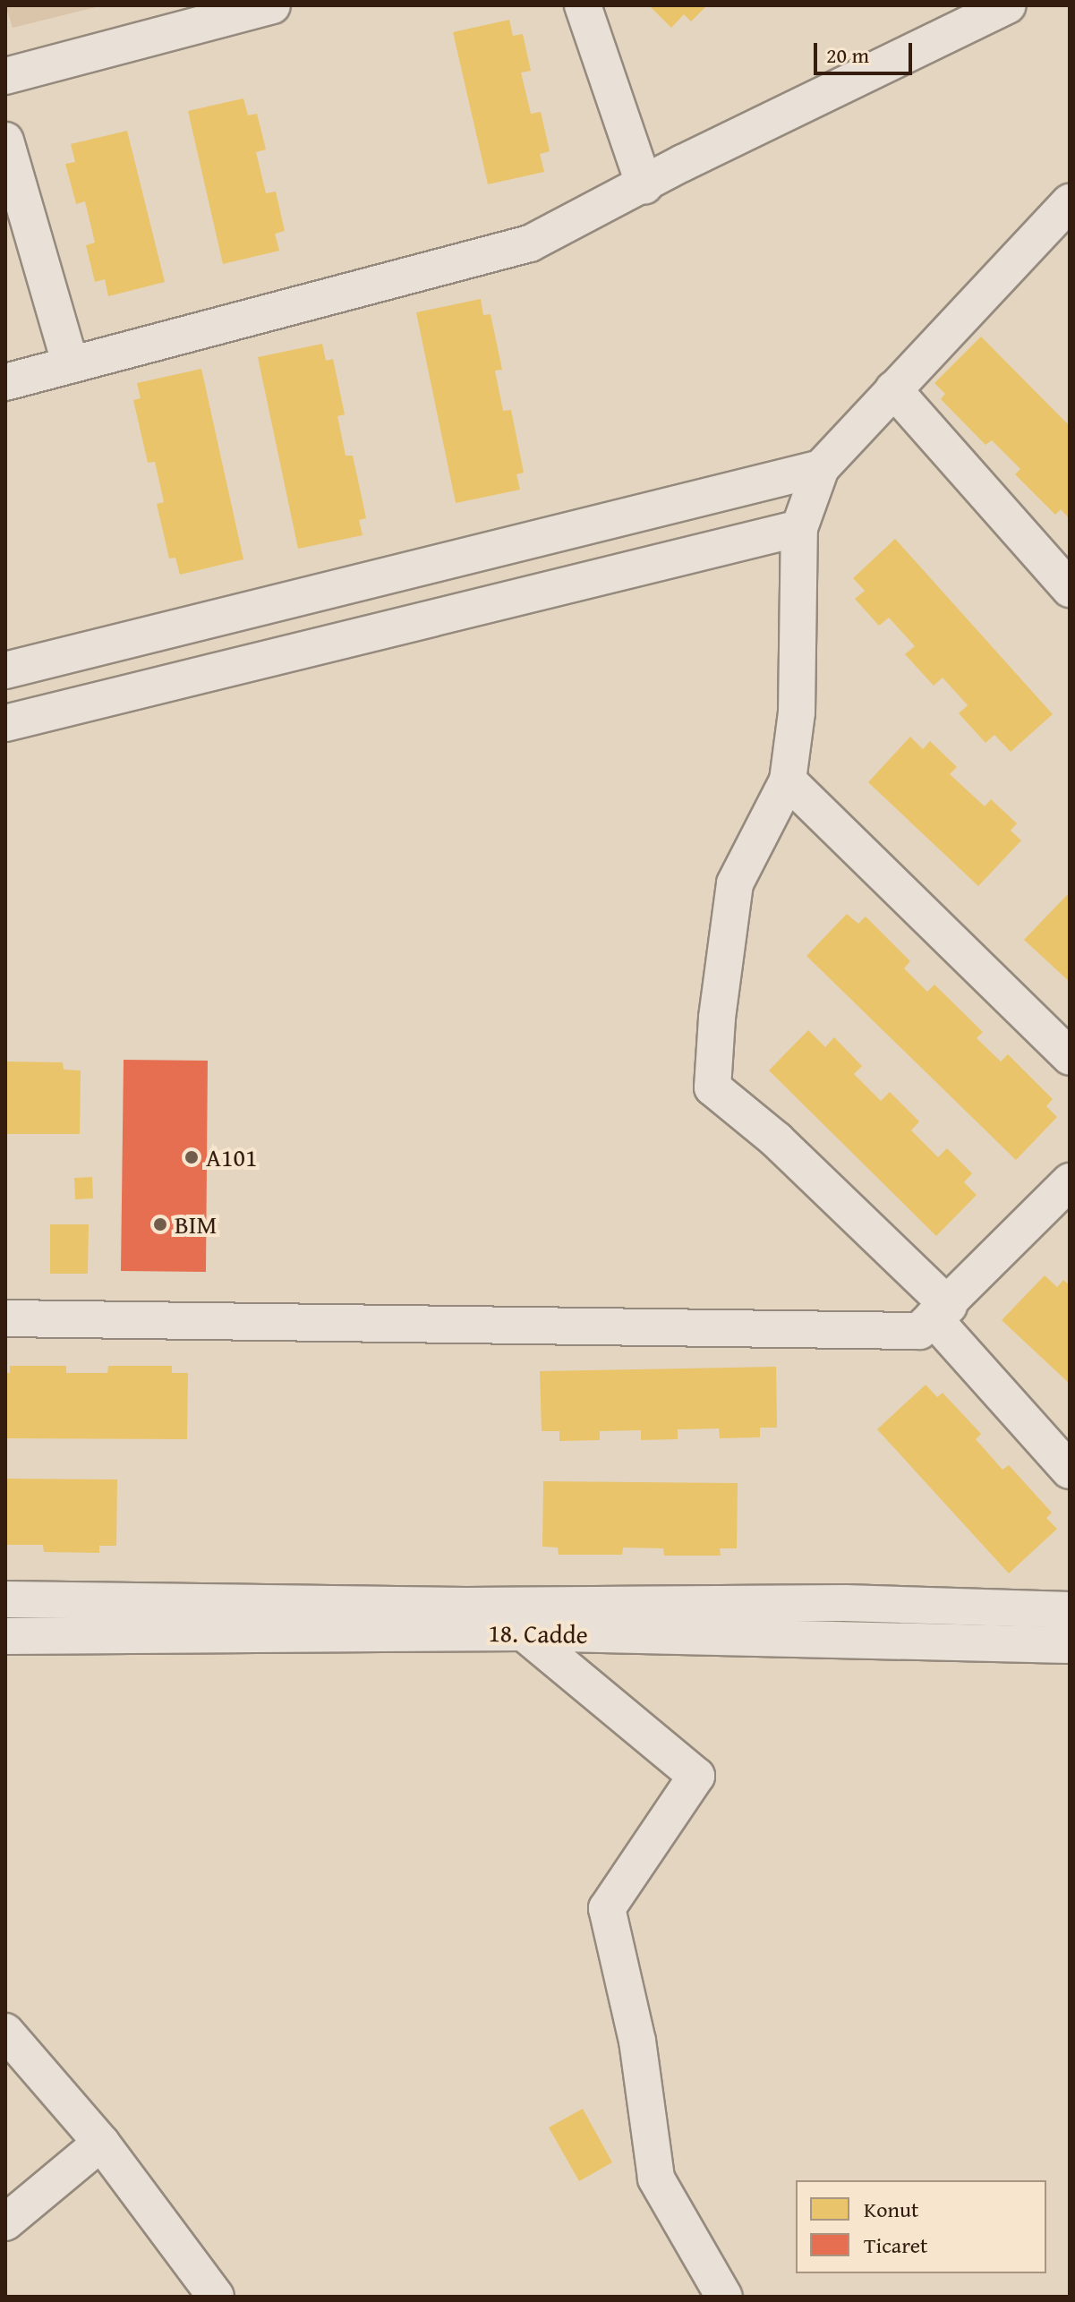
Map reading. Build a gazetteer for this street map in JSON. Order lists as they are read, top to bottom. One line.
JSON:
{"streets":{"street":["18. Cadde"]},"places":["A101","BIM"],"legend":["Konut","Ticaret"],"scale_bar":"20 m"}
